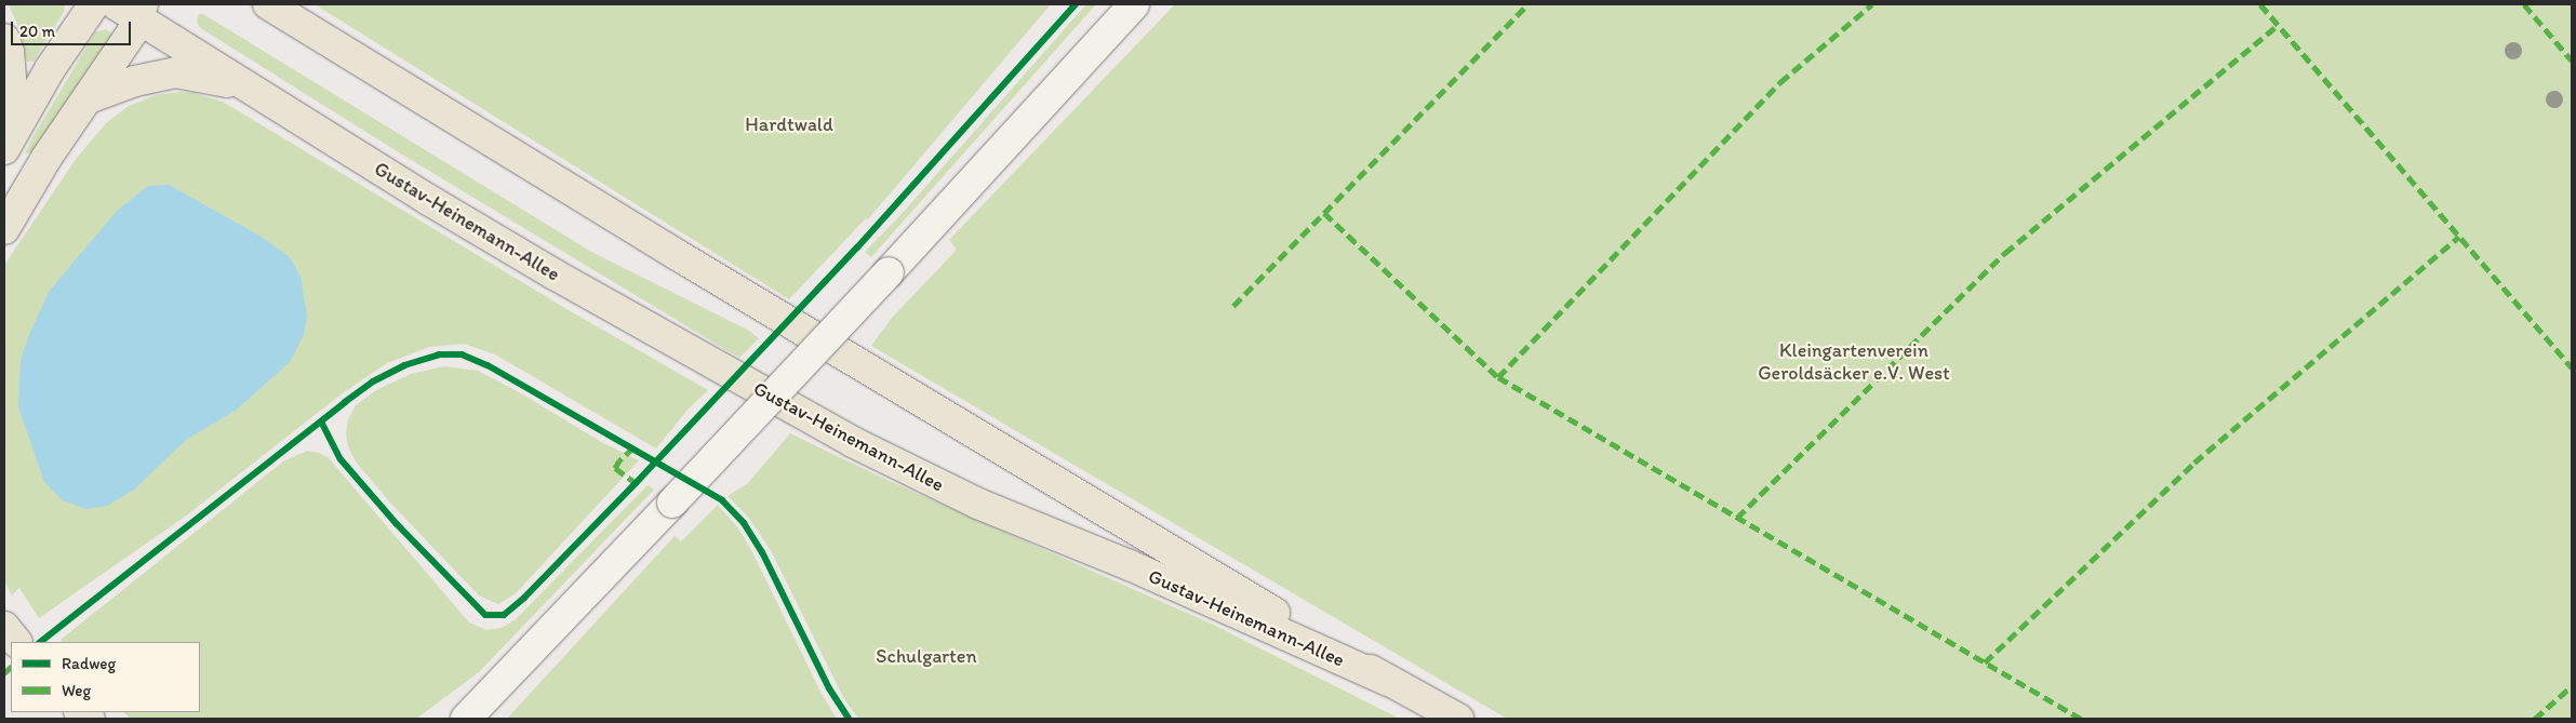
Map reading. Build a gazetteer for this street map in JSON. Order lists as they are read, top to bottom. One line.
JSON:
{"streets":{"main road":["Gustav-Heinemann-Allee"]},"parks":["Hardtwald","Kleingartenverein Geroldsäcker e.V. West","Schulgarten"],"legend":["Radweg","Weg"],"scale_bar":"20 m"}
